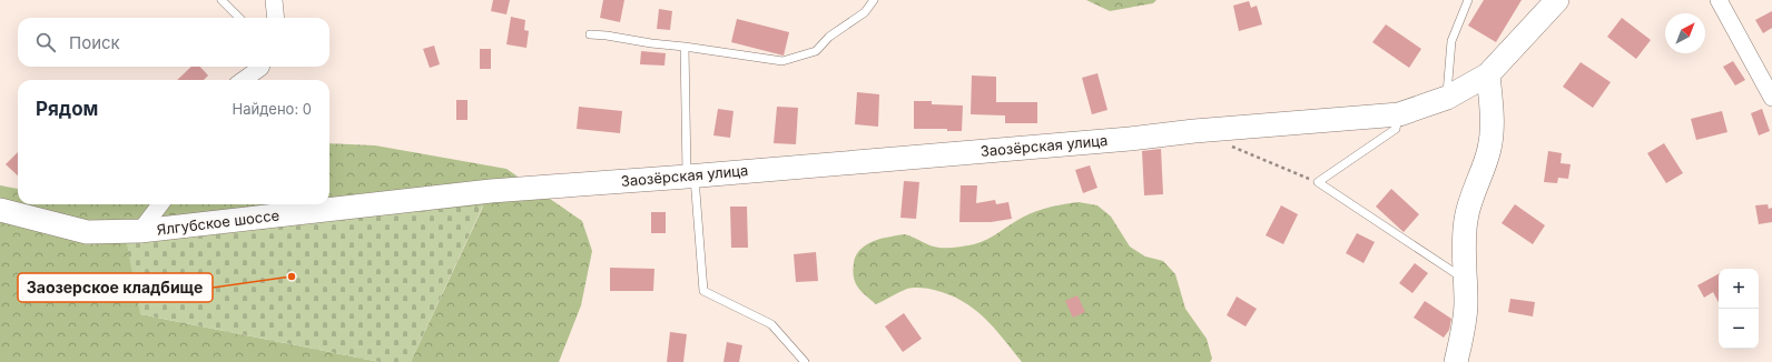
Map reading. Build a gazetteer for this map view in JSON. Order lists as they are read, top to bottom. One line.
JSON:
{"streets":{"street":["Заозёрская улица","Ялгубское шоссе"]},"crossings":[["Заозёрская улица","Ялгубское шоссе"]],"places":["Заозерское кладбище"],"north":"top right","page":{"search":"Поиск","heading":["Рядом","Найдено: 0"],"map_buttons":["+","−"]}}
